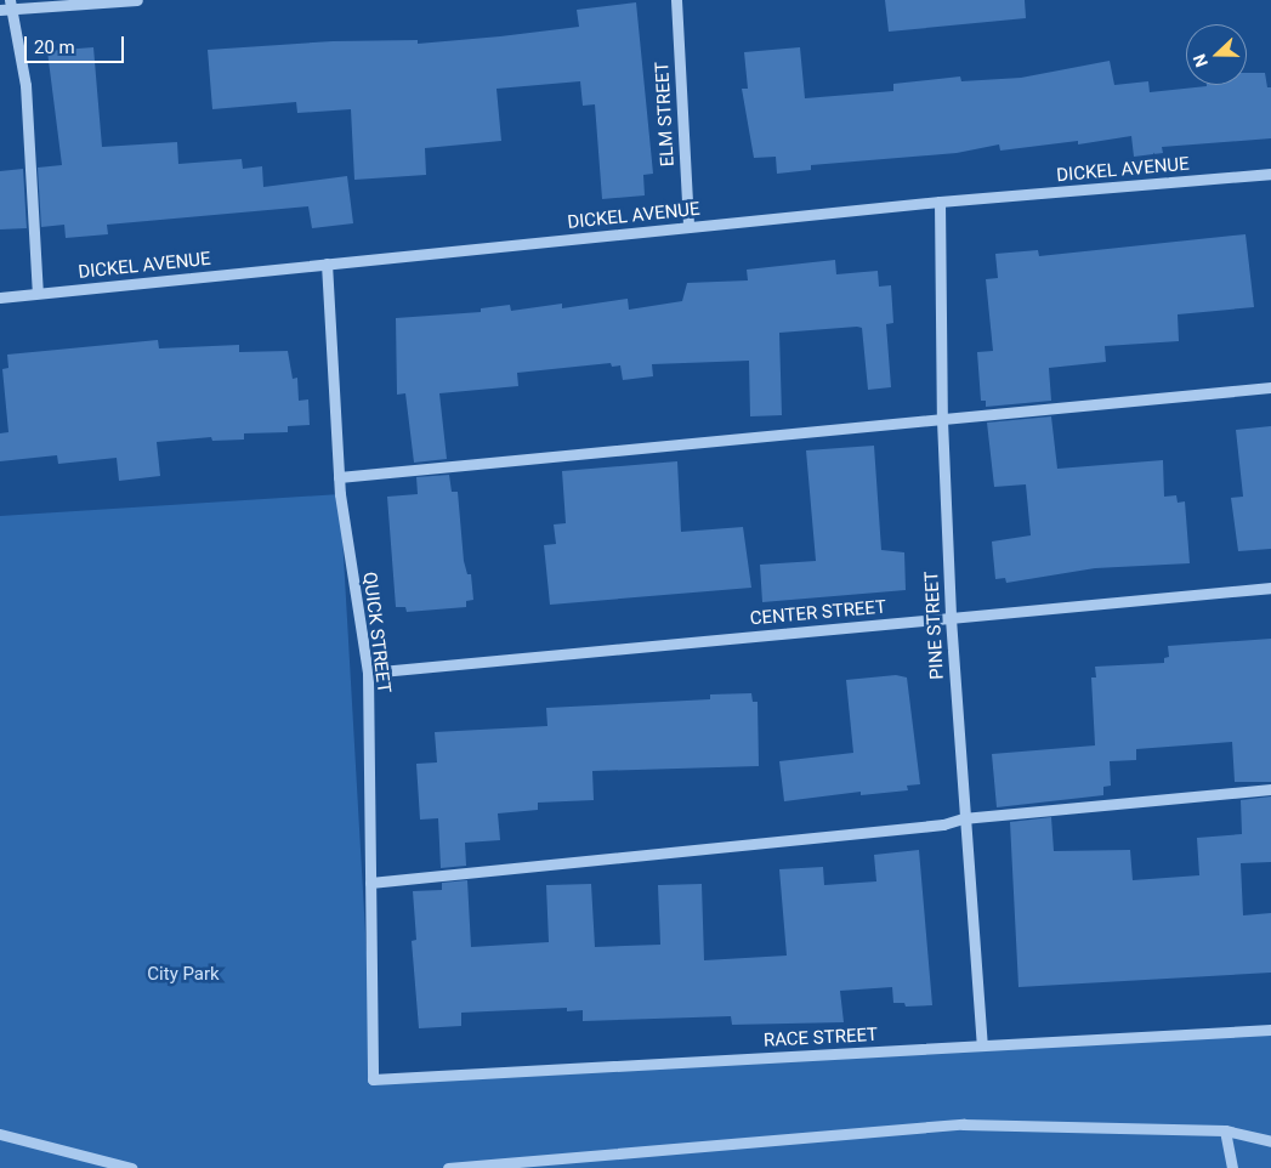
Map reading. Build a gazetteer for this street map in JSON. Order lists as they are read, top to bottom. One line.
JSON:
{"streets":{"street":["ELM STREET","DICKEL AVENUE","CENTER STREET","PINE STREET","QUICK STREET","RACE STREET"]},"crossings":[["ELM STREET","DICKEL AVENUE"],["DICKEL AVENUE","PINE STREET"],["DICKEL AVENUE","QUICK STREET"],["CENTER STREET","PINE STREET"],["CENTER STREET","QUICK STREET"],["PINE STREET","RACE STREET"],["QUICK STREET","RACE STREET"]],"parks":["City Park"],"scale_bar":"20 m","north":"left"}
